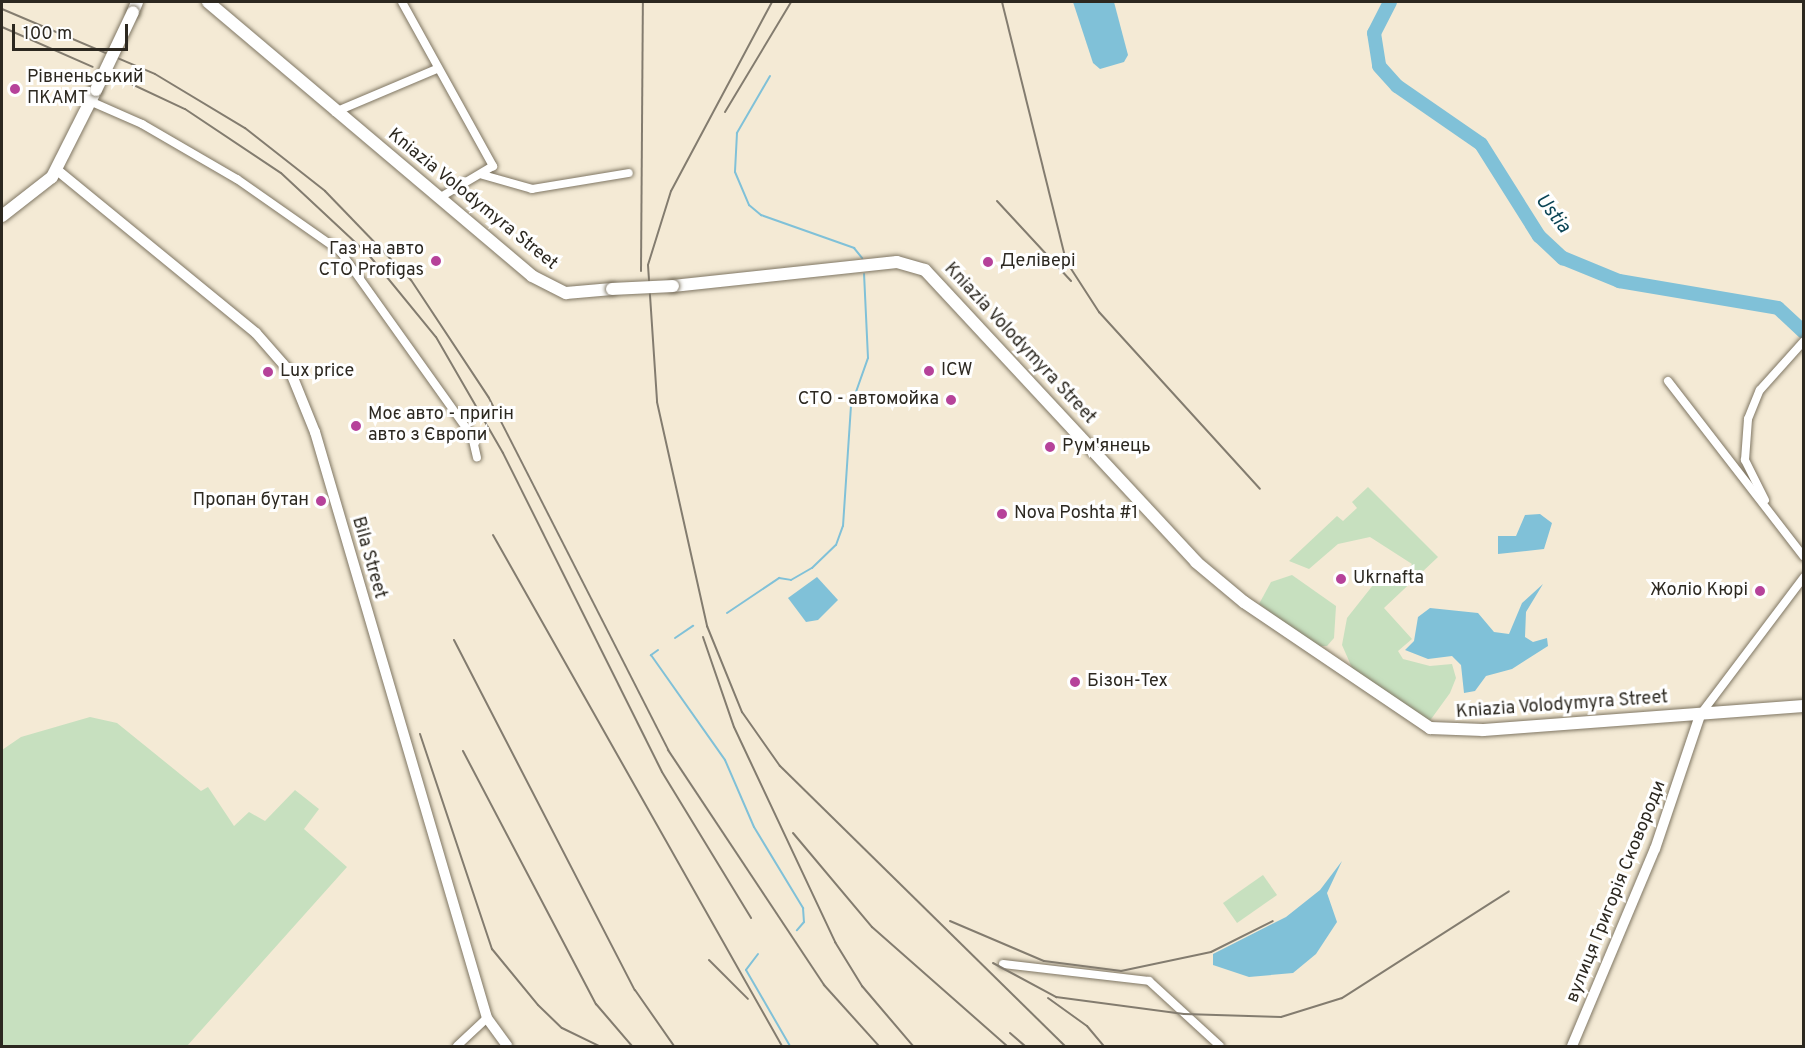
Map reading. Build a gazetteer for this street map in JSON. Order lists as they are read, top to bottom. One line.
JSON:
{"streets":{"main road":["Kniazia Volodymyra Street"],"street":["Bila Street","вулиця Григорія Сковороди"]},"crossings":[["Kniazia Volodymyra Street","вулиця Григорія Сковороди"]],"water":["Ustia"],"places":["Рівненьський ПКАМТ","Газ на авто СТО Profigas","Делівері","ICW","Lux price","СТО - автомойка","Моє авто - пригін авто з Європи","Рум'янець","Пропан бутан","Nova Poshta #1","Ukrnafta","Жоліо Кюрі","Бізон-Тех"],"scale_bar":"100 m"}
